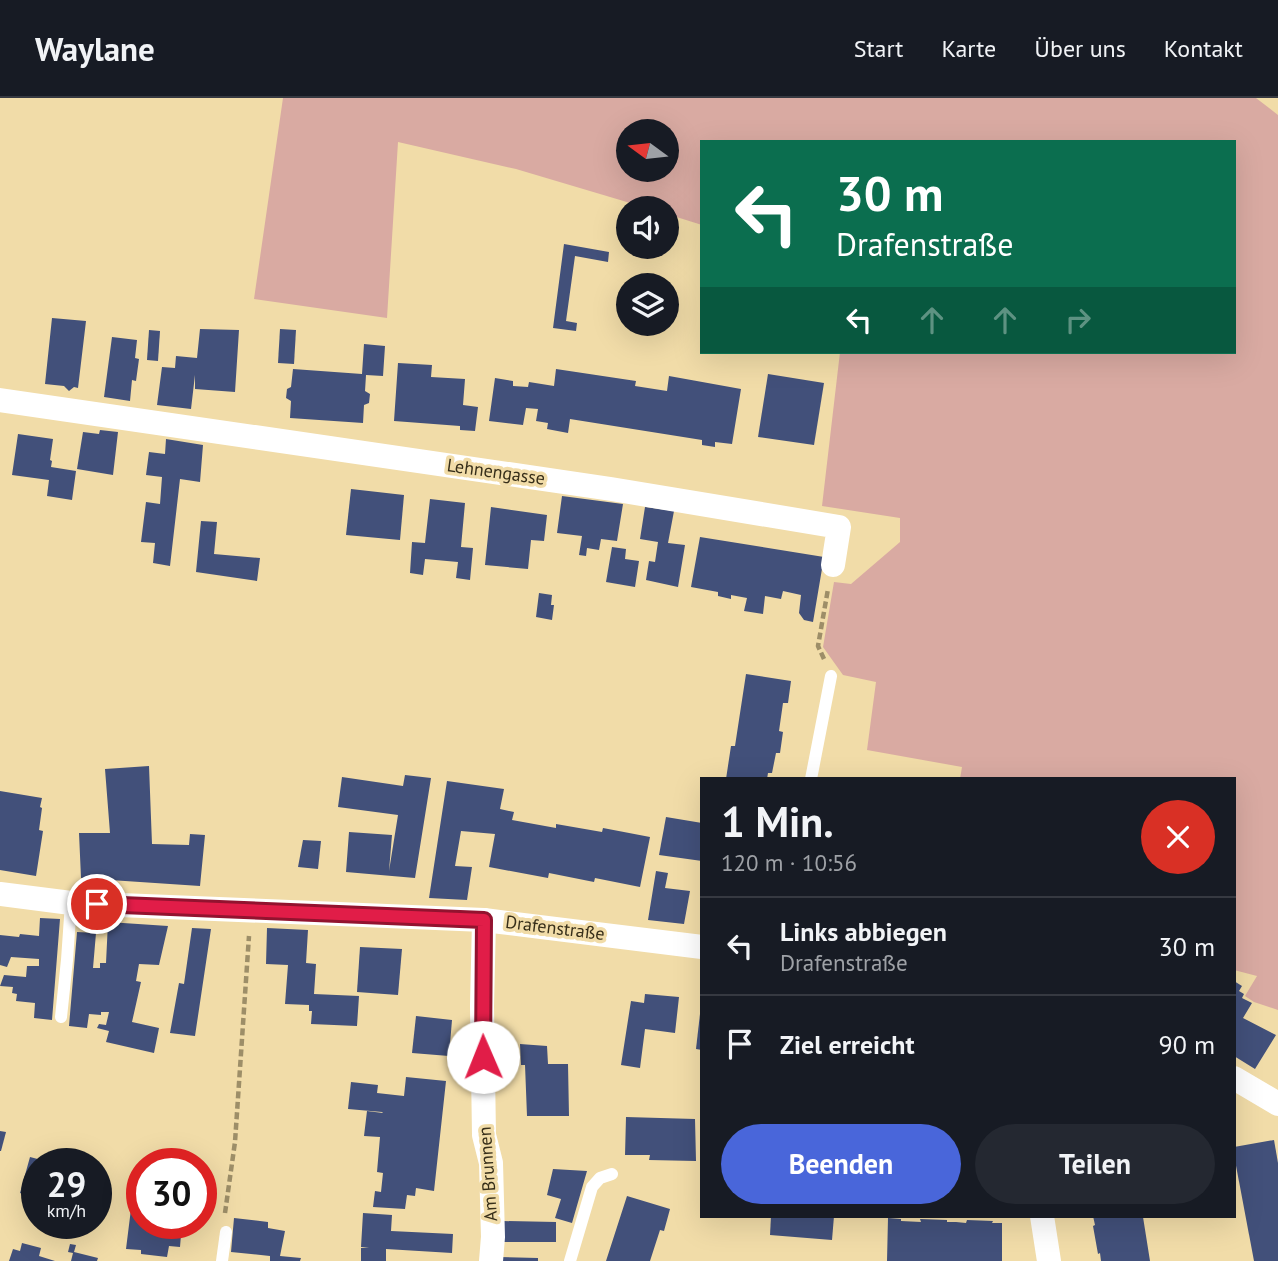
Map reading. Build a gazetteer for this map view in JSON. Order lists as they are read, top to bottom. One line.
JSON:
{"streets":{"street":["Lehnengasse","Drafenstraße","Am Brunnen"]},"crossings":[["Drafenstraße","Am Brunnen"]],"north":"left","page":{"header":"Waylane","nav":["Start","Karte","Über uns","Kontakt"],"turn":["30 m","Drafenstraße"],"heading":["1 Min.","120 m · 10:56"],"list":[{"name":"Links abbiegen","note":"Drafenstraße","value":"30 m"},{"name":"Ziel erreicht","value":"90 m"}],"buttons":["Beenden","Teilen"],"speed":"29 km/h","limit":"30"}}
